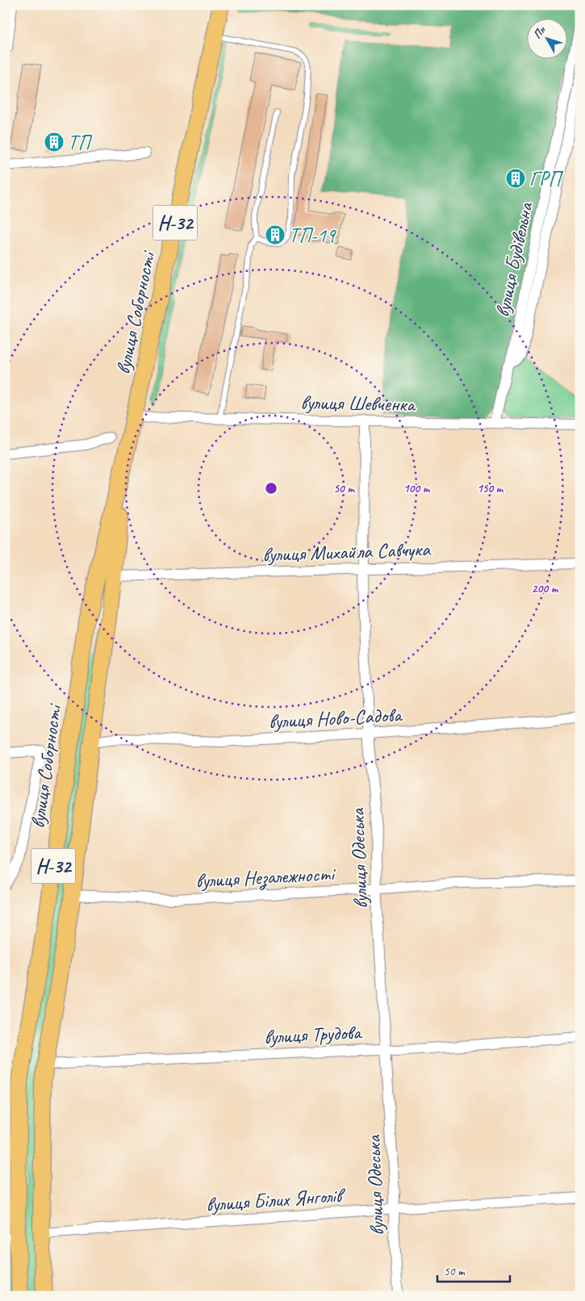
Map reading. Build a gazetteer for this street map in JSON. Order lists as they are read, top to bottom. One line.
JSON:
{"streets":{"main road":["Н-32","вулиця Соборності"],"street":["вулиця Будівельна","вулиця Шевченка","вулиця Михайла Савчука","вулиця Ново-Садова","вулиця Одеська","вулиця Незалежності","вулиця Трудова","вулиця Білих Янголів"]},"crossings":[["вулиця Будівельна","вулиця Шевченка"],["вулиця Соборності","вулиця Шевченка"],["вулиця Соборності","вулиця Михайла Савчука"],["вулиця Соборності","вулиця Ново-Садова"],["вулиця Соборності","вулиця Незалежності"],["вулиця Соборності","вулиця Трудова"],["вулиця Соборності","вулиця Білих Янголів"],["вулиця Шевченка","вулиця Одеська"],["вулиця Михайла Савчука","вулиця Одеська"],["вулиця Ново-Садова","вулиця Одеська"],["вулиця Одеська","вулиця Незалежності"],["вулиця Одеська","вулиця Трудова"],["вулиця Одеська","вулиця Білих Янголів"]],"places":{"building":["ТП","ГРП","ТП-19"]},"scale_bar":"50 m","north":"top left","rings":["50 m","100 m","150 m","200 m"]}
